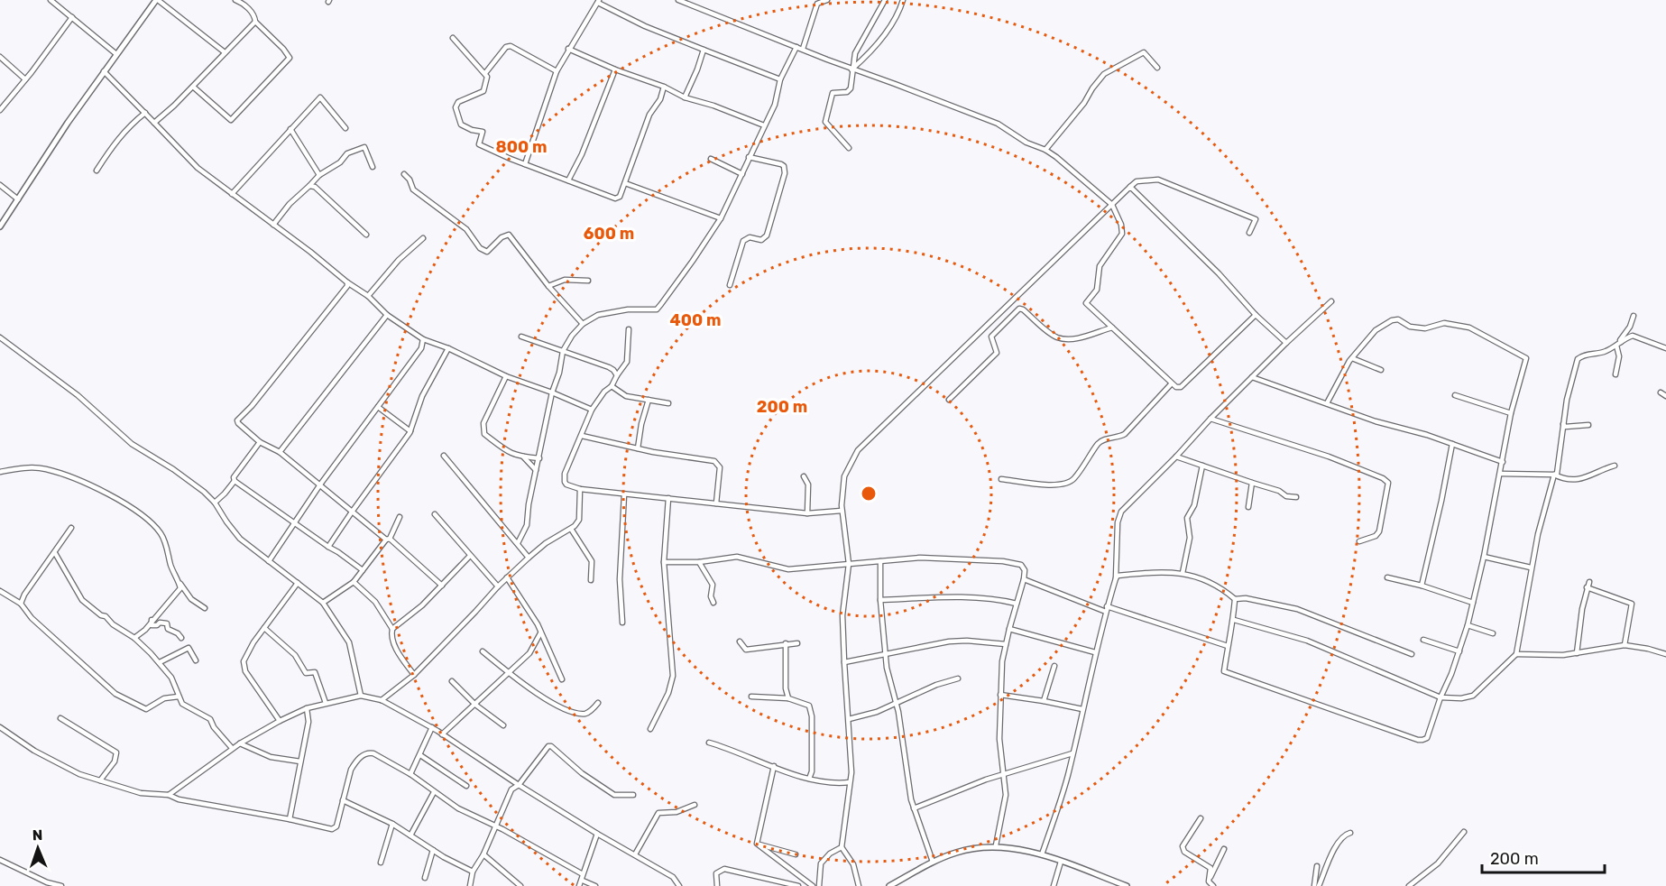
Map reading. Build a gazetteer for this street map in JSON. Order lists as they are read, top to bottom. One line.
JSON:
{"scale_bar":"200 m","north":"top","rings":["800 m","600 m","400 m","200 m"]}
